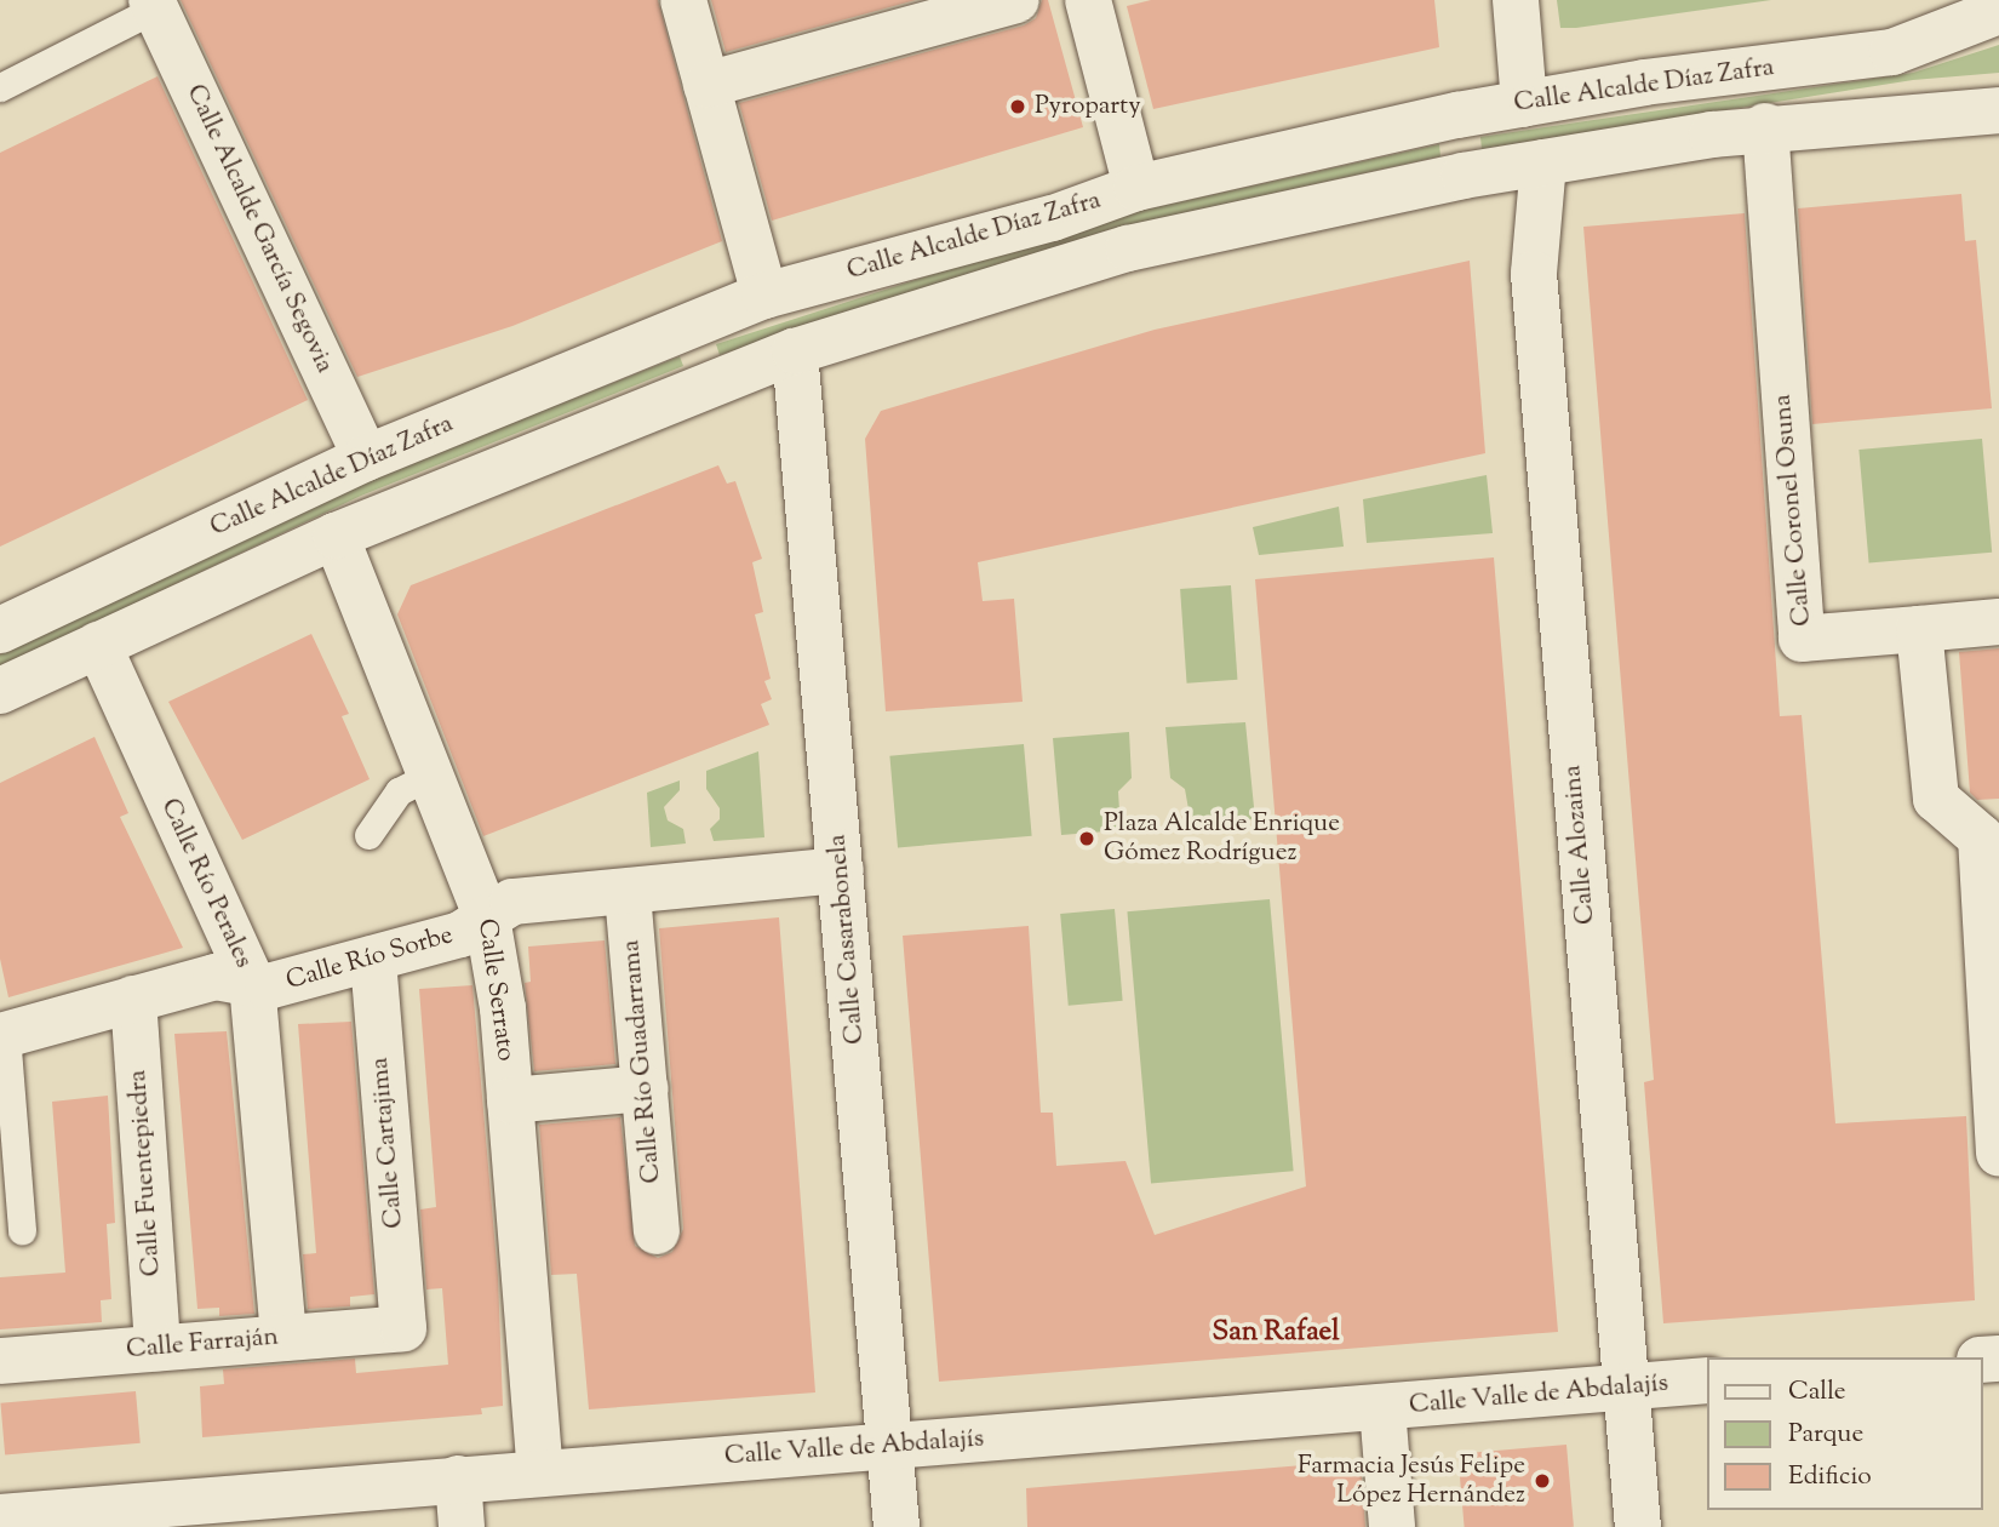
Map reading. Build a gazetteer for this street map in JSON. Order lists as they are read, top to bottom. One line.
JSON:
{"streets":{"street":["Calle Alcalde Díaz Zafra","Calle Alcalde García Segovia","Calle Coronel Osuna","Calle Alozaina","Calle Río Perales","Calle Casarabonela","Calle Río Sorbe","Calle Serrato","Calle Río Guadarrama","Calle Cartajima","Calle Fuentepiedra","Calle Farraján","Calle Valle de Abdalajís"]},"crossings":[["Calle Alcalde Díaz Zafra","Calle Alcalde García Segovia"],["Calle Alozaina","Calle Valle de Abdalajís"],["Calle Río Perales","Calle Río Sorbe"],["Calle Río Perales","Calle Farraján"],["Calle Casarabonela","Calle Río Sorbe"],["Calle Casarabonela","Calle Valle de Abdalajís"],["Calle Río Sorbe","Calle Serrato"],["Calle Río Sorbe","Calle Río Guadarrama"],["Calle Río Sorbe","Calle Cartajima"],["Calle Río Sorbe","Calle Fuentepiedra"],["Calle Serrato","Calle Valle de Abdalajís"],["Calle Cartajima","Calle Farraján"],["Calle Fuentepiedra","Calle Farraján"]],"districts":["San Rafael"],"places":["Pyroparty","Plaza Alcalde Enrique Gómez Rodríguez","Farmacia Jesús Felipe López Hernández"],"legend":["Calle","Parque","Edificio"]}
